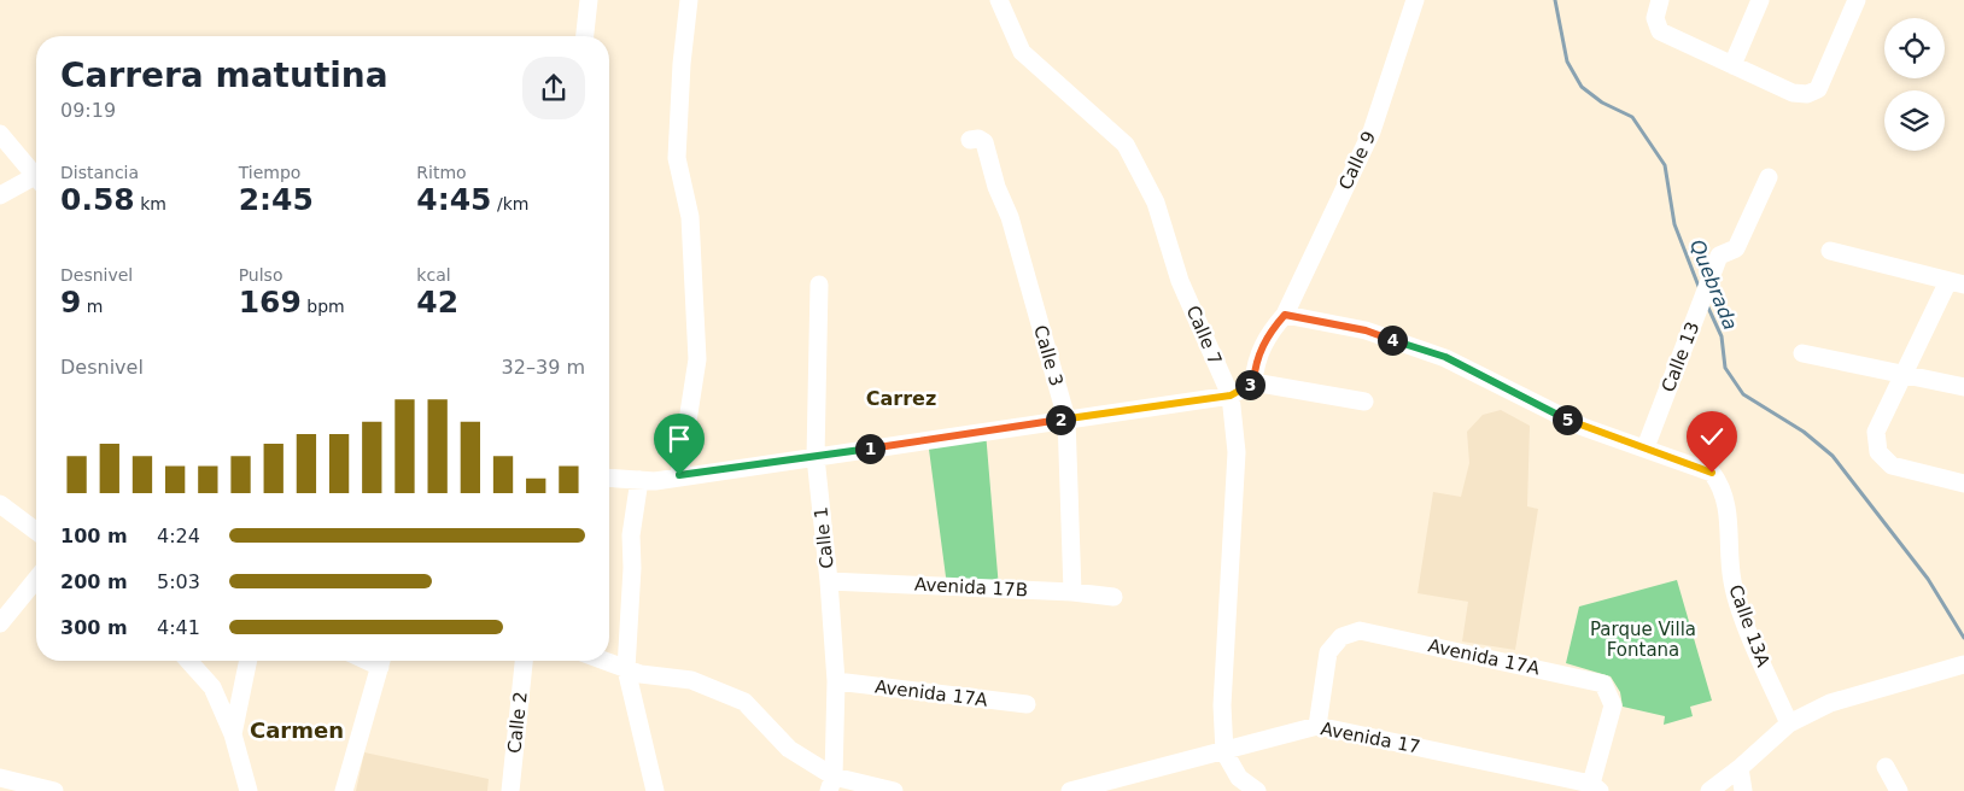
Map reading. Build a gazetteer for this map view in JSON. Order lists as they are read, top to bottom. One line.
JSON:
{"streets":{"street":["Calle 9","Calle 7","Calle 3","Calle 13","Calle 1","Avenida 17B","Calle 13A","Avenida 17A","Calle 2","Avenida 17"]},"crossings":[["Calle 7","Avenida 17"],["Calle 3","Avenida 17B"],["Calle 13","Calle 13A"],["Calle 1","Avenida 17B"],["Calle 1","Avenida 17A"],["Avenida 17A","Avenida 17"]],"districts":["Carrez","Carmen"],"water":["Quebrada"],"parks":["Parque Villa Fontana"],"page":{"heading":["Carrera matutina","09:19"],"stats":[["Distancia","0.58 km"],["Tiempo","2:45"],["Ritmo","4:45 /km"],["Desnivel","9 m"],["Pulso","169 bpm"],["kcal","42"]],"pins":["4","3","2","5","1"],"chart":["Desnivel","32–39 m"],"list":[{"name":"100 m","note":"4:24"},{"name":"200 m","note":"5:03"},{"name":"300 m","note":"4:41"}]}}
